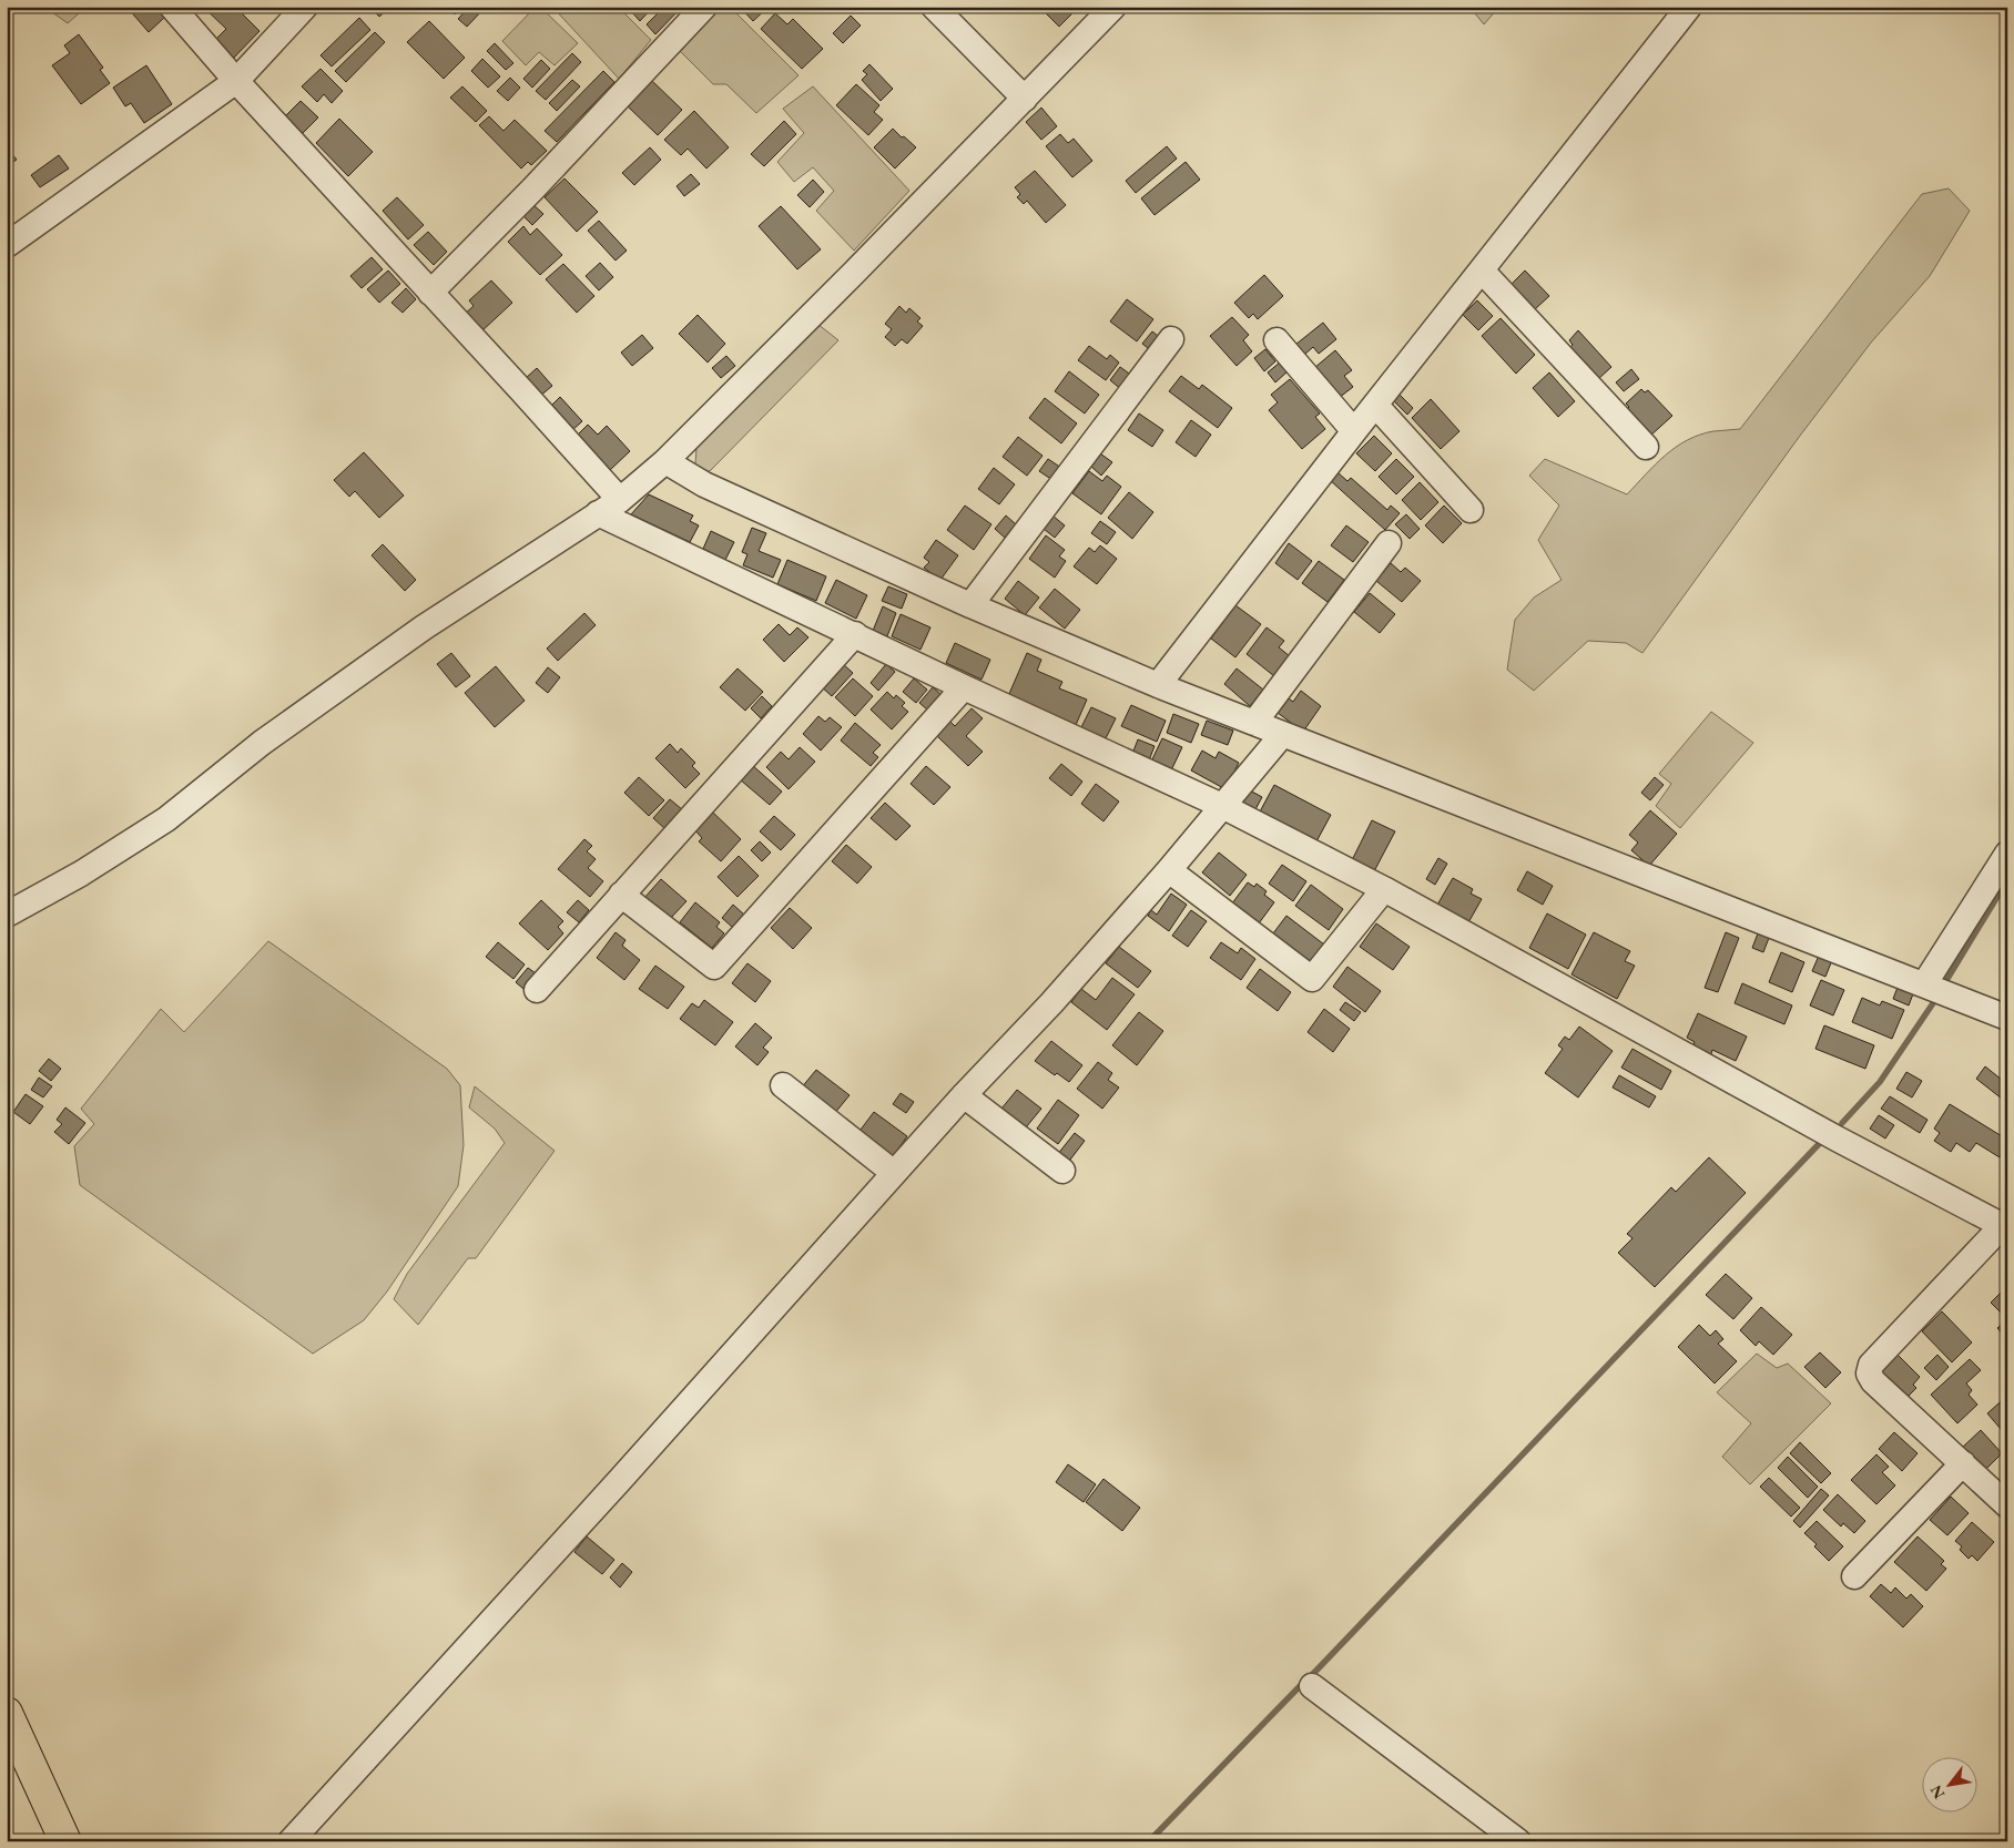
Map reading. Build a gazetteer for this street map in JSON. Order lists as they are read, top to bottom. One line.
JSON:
{"north":"bottom left"}
